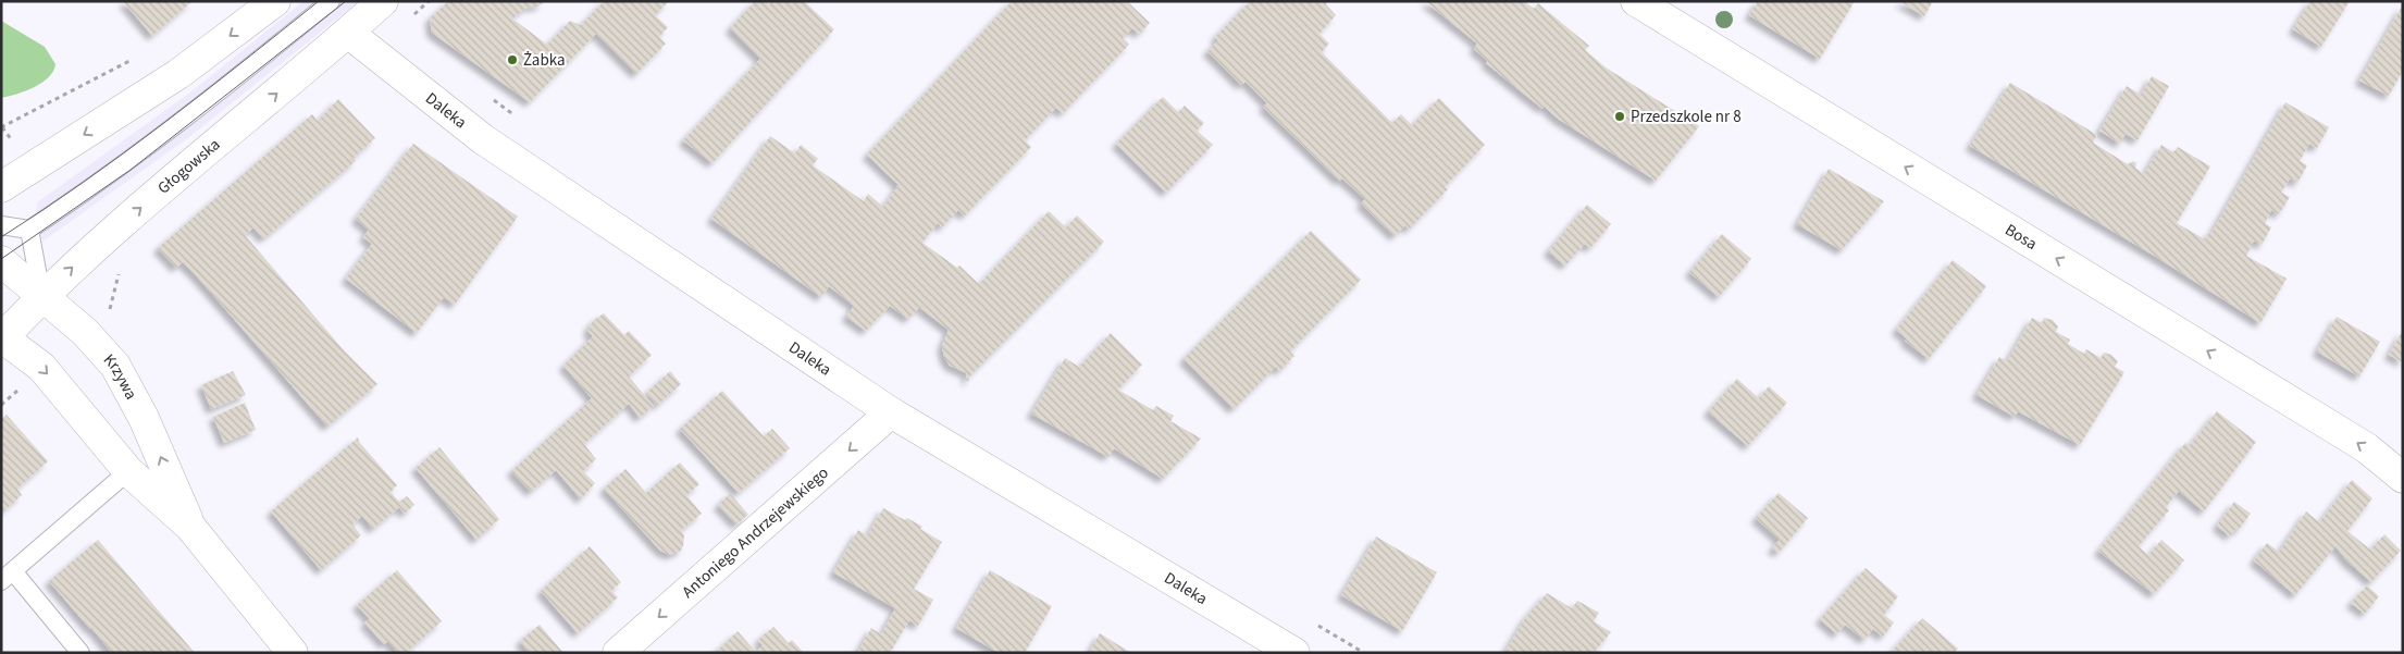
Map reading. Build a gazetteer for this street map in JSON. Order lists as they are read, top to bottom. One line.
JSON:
{"streets":{"street":["Daleka","Głogowska","Bosa","Krzywa","Antoniego Andrzejewskiego"]},"crossings":[["Daleka","Głogowska"],["Daleka","Antoniego Andrzejewskiego"],["Głogowska","Krzywa"]],"one_way":["Bosa","Antoniego Andrzejewskiego"],"places":["Żabka","Przedszkole nr 8"]}
